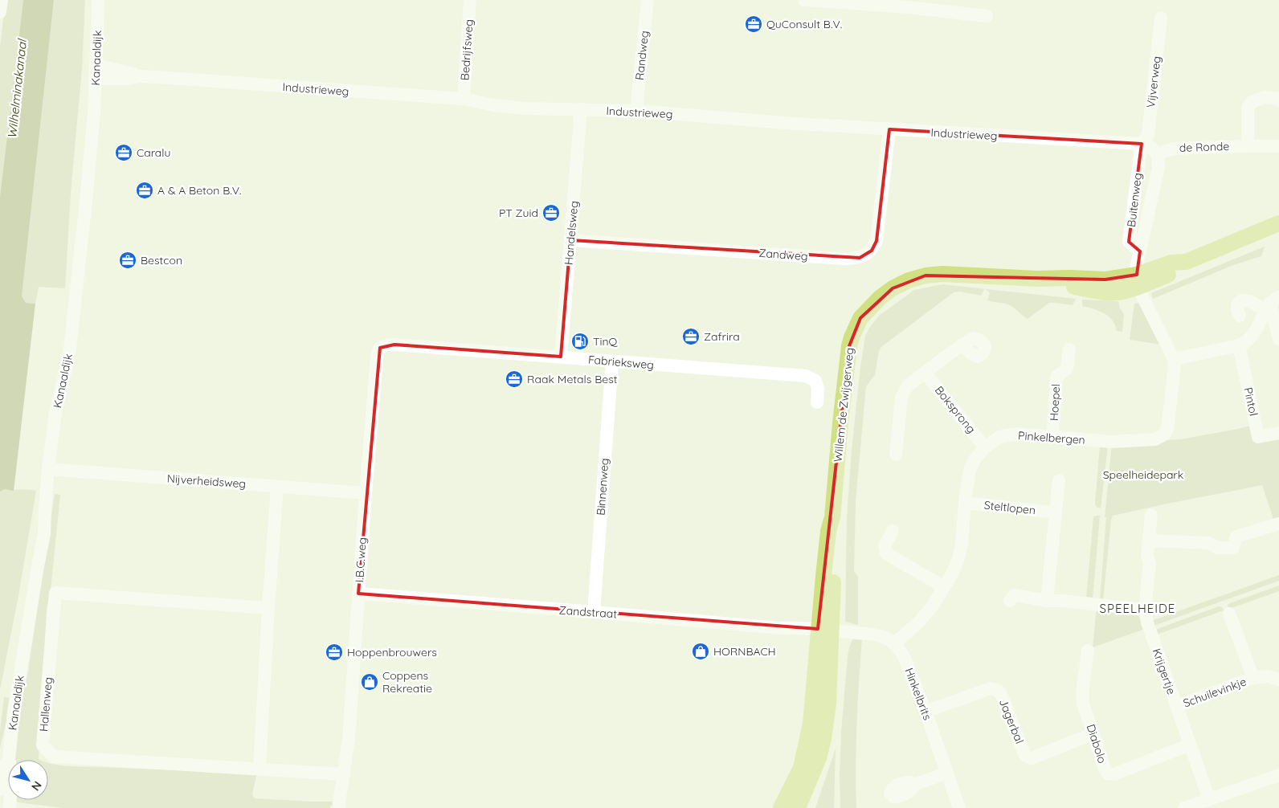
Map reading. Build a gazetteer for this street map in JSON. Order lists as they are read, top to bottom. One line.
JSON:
{"streets":{"main road":["Willem de Zwijgerweg"],"street":["Bedrijfsweg","Randweg","Kanaaldijk","Vijverweg","Industrieweg","de Ronde","Buitenweg","Handelsweg","Zandweg","Fabrieksweg","Pintol","Hoepel","Boksprong","Pinkelbergen","Nijverheidsweg","Binnenweg","Steltlopen","I.B.C.weg","Zandstraat","Krijgertje","Schuilevinkje","Hinkelbrits","Hallenweg","Jagerbal","Diabolo"]},"crossings":[["Bedrijfsweg","Industrieweg"],["Randweg","Industrieweg"],["Kanaaldijk","Industrieweg"],["Kanaaldijk","Nijverheidsweg"],["Vijverweg","Industrieweg"],["Vijverweg","Buitenweg"],["Industrieweg","Buitenweg"],["Industrieweg","Handelsweg"],["Industrieweg","Zandweg"],["de Ronde","Buitenweg"],["Buitenweg","Willem de Zwijgerweg"],["Buitenweg","Pinkelbergen"],["Handelsweg","Zandweg"],["Handelsweg","Fabrieksweg"],["Fabrieksweg","Binnenweg"],["Fabrieksweg","I.B.C.weg"],["Hoepel","Pinkelbergen"],["Willem de Zwijgerweg","Pinkelbergen"],["Willem de Zwijgerweg","Zandstraat"],["Willem de Zwijgerweg","Hinkelbrits"],["Boksprong","Pinkelbergen"],["Pinkelbergen","Steltlopen"],["Pinkelbergen","Hinkelbrits"],["Nijverheidsweg","I.B.C.weg"],["Binnenweg","Zandstraat"],["I.B.C.weg","Zandstraat"],["Zandstraat","Hinkelbrits"],["Krijgertje","Schuilevinkje"],["Krijgertje","Diabolo"],["Hinkelbrits","Jagerbal"],["Jagerbal","Diabolo"]],"districts":["SPEELHEIDE"],"water":["Wilhelminakanaal"],"parks":["Speelheidepark"],"places":{"office":["QuConsult B.V.","Caralu","A & A Beton B.V.","PT Zuid","Bestcon","Zafrira","Raak Metals Best","Hoppenbrouwers"],"fuel station":["TinQ"],"shop":["HORNBACH","Coppens Rekreatie"]},"north":"bottom right"}
